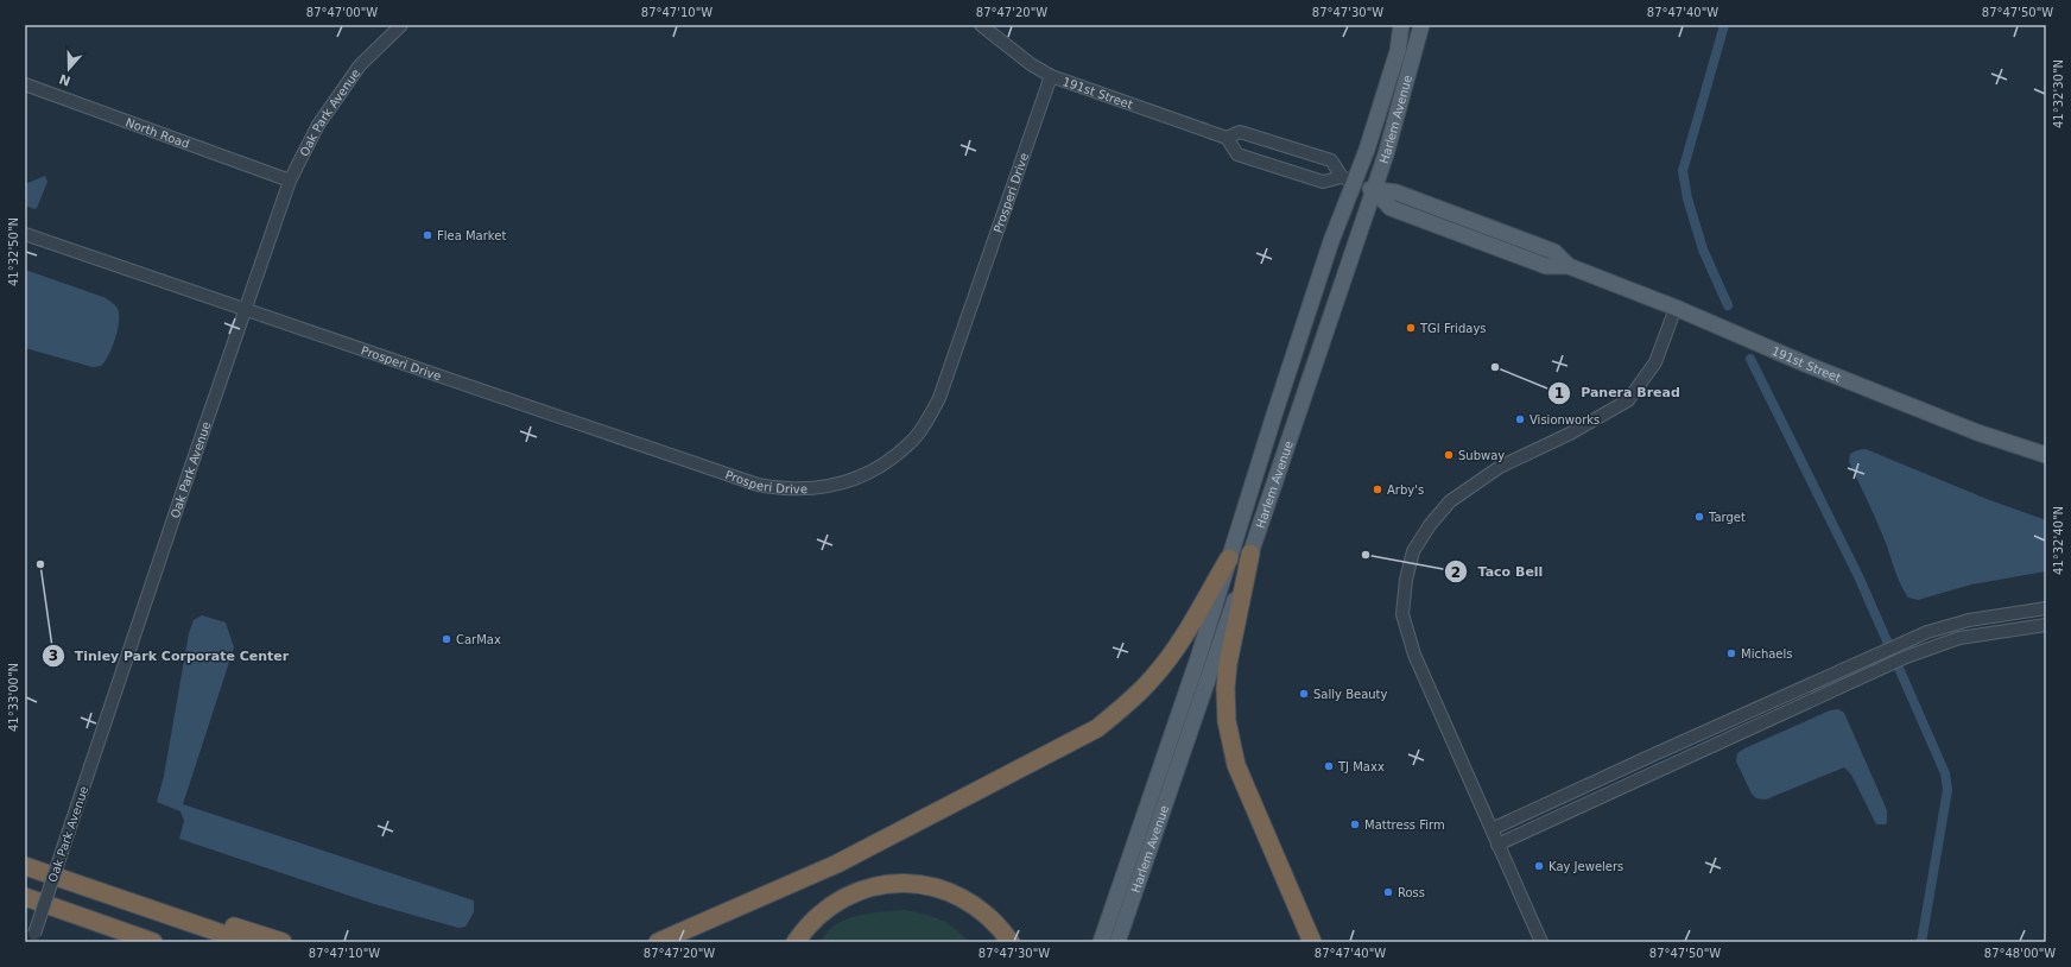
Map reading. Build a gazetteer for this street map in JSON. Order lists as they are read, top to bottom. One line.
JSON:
{"streets":{"main road":["191st Street","Harlem Avenue"],"street":["Oak Park Avenue","North Road","Prosperi Drive"]},"crossings":[["191st Street","Harlem Avenue"],["191st Street","Prosperi Drive"],["Oak Park Avenue","North Road"],["Oak Park Avenue","Prosperi Drive"]],"places":["Flea Market","TGI Fridays","Panera Bread","Visionworks","Subway","Arby's","Target","Taco Bell","Tinley Park Corporate Center","CarMax","Michaels","Sally Beauty","TJ Maxx","Mattress Firm","Kay Jewelers","Ross"],"north":"bottom","coordinates":["87°47'00\"W","87°47'10\"W","87°47'20\"W","87°47'30\"W","87°47'40\"W","87°47'50\"W","41°32'30\"N","41°32'50\"N","41°32'40\"N","41°33'00\"N","87°48'00\"W"]}
